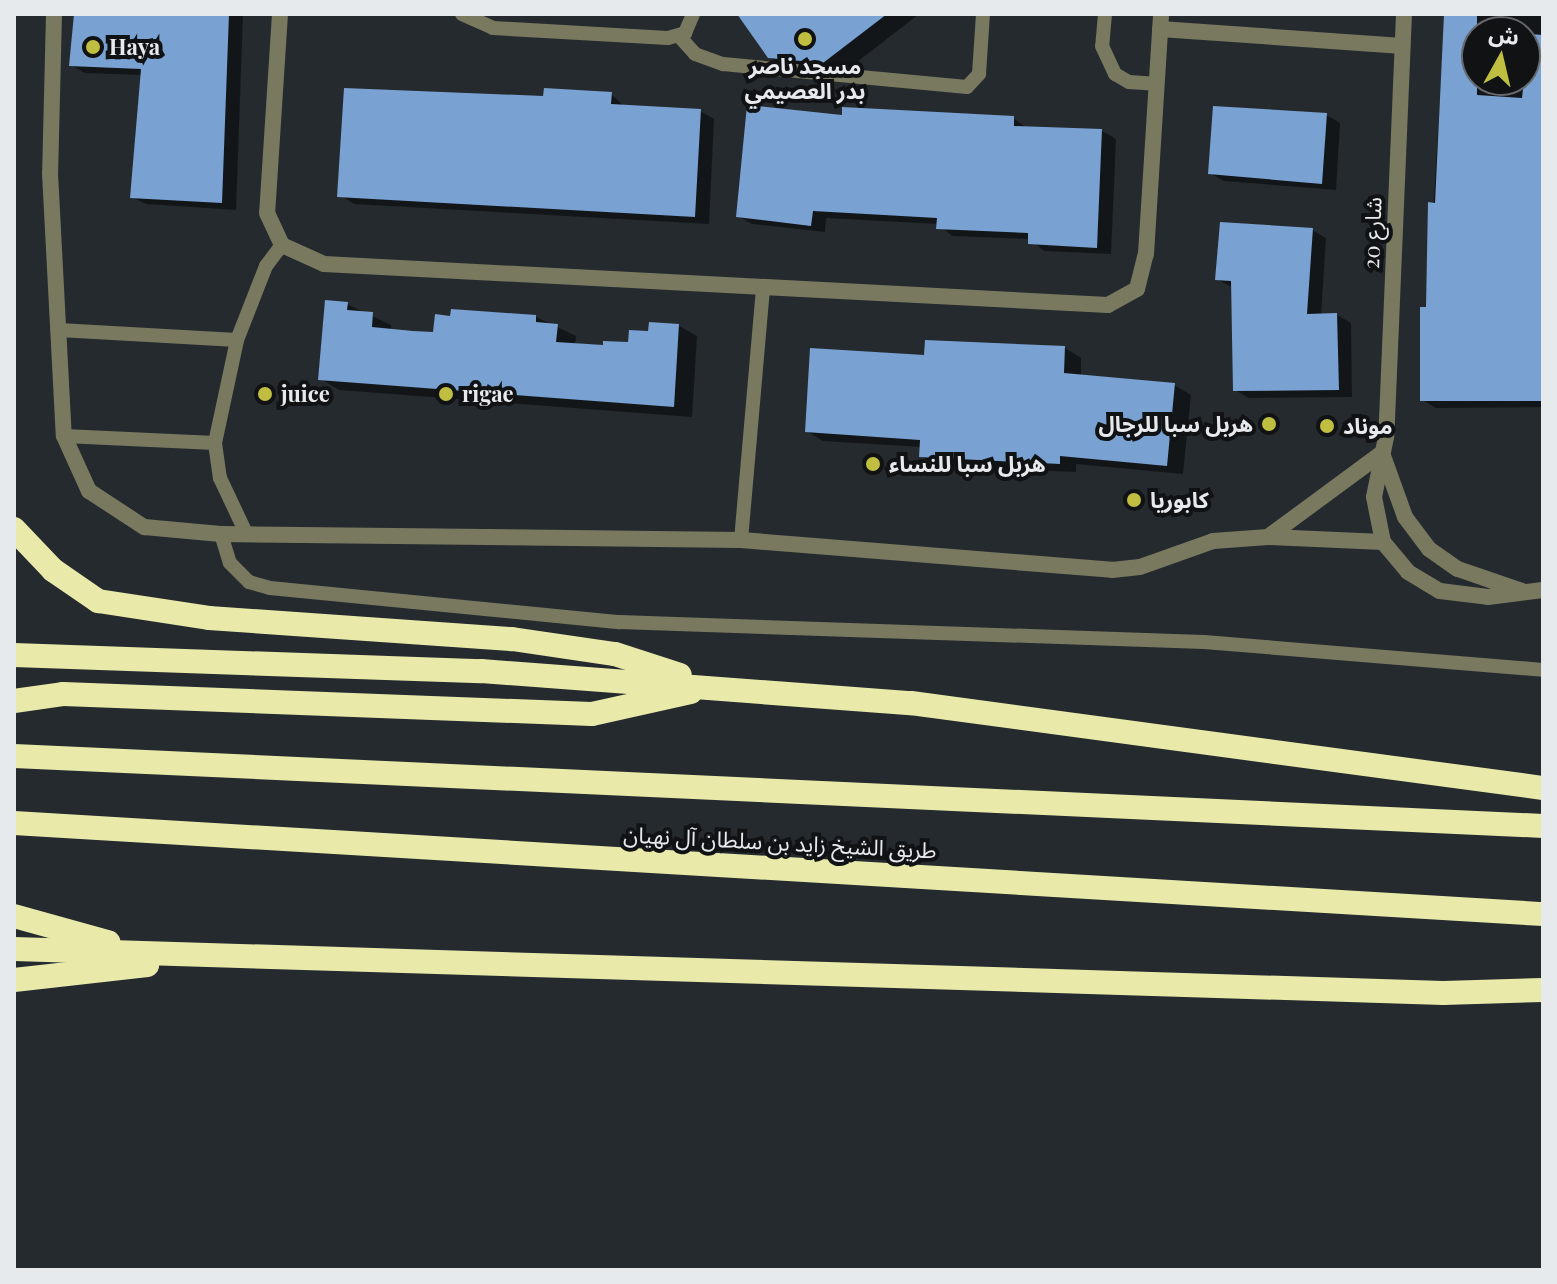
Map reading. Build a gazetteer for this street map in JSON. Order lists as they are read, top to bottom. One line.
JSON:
{"streets":{"highway":["طريق الشيخ زايد بن سلطان آل نهيان"],"street":["شارع 20"]},"places":["مسجد ناصر بدر العصيمي","Haya","juice","rigae","هربل سبا للرجال","موناد","هربل سبا للنساء","كابوريا"],"north":"top"}
